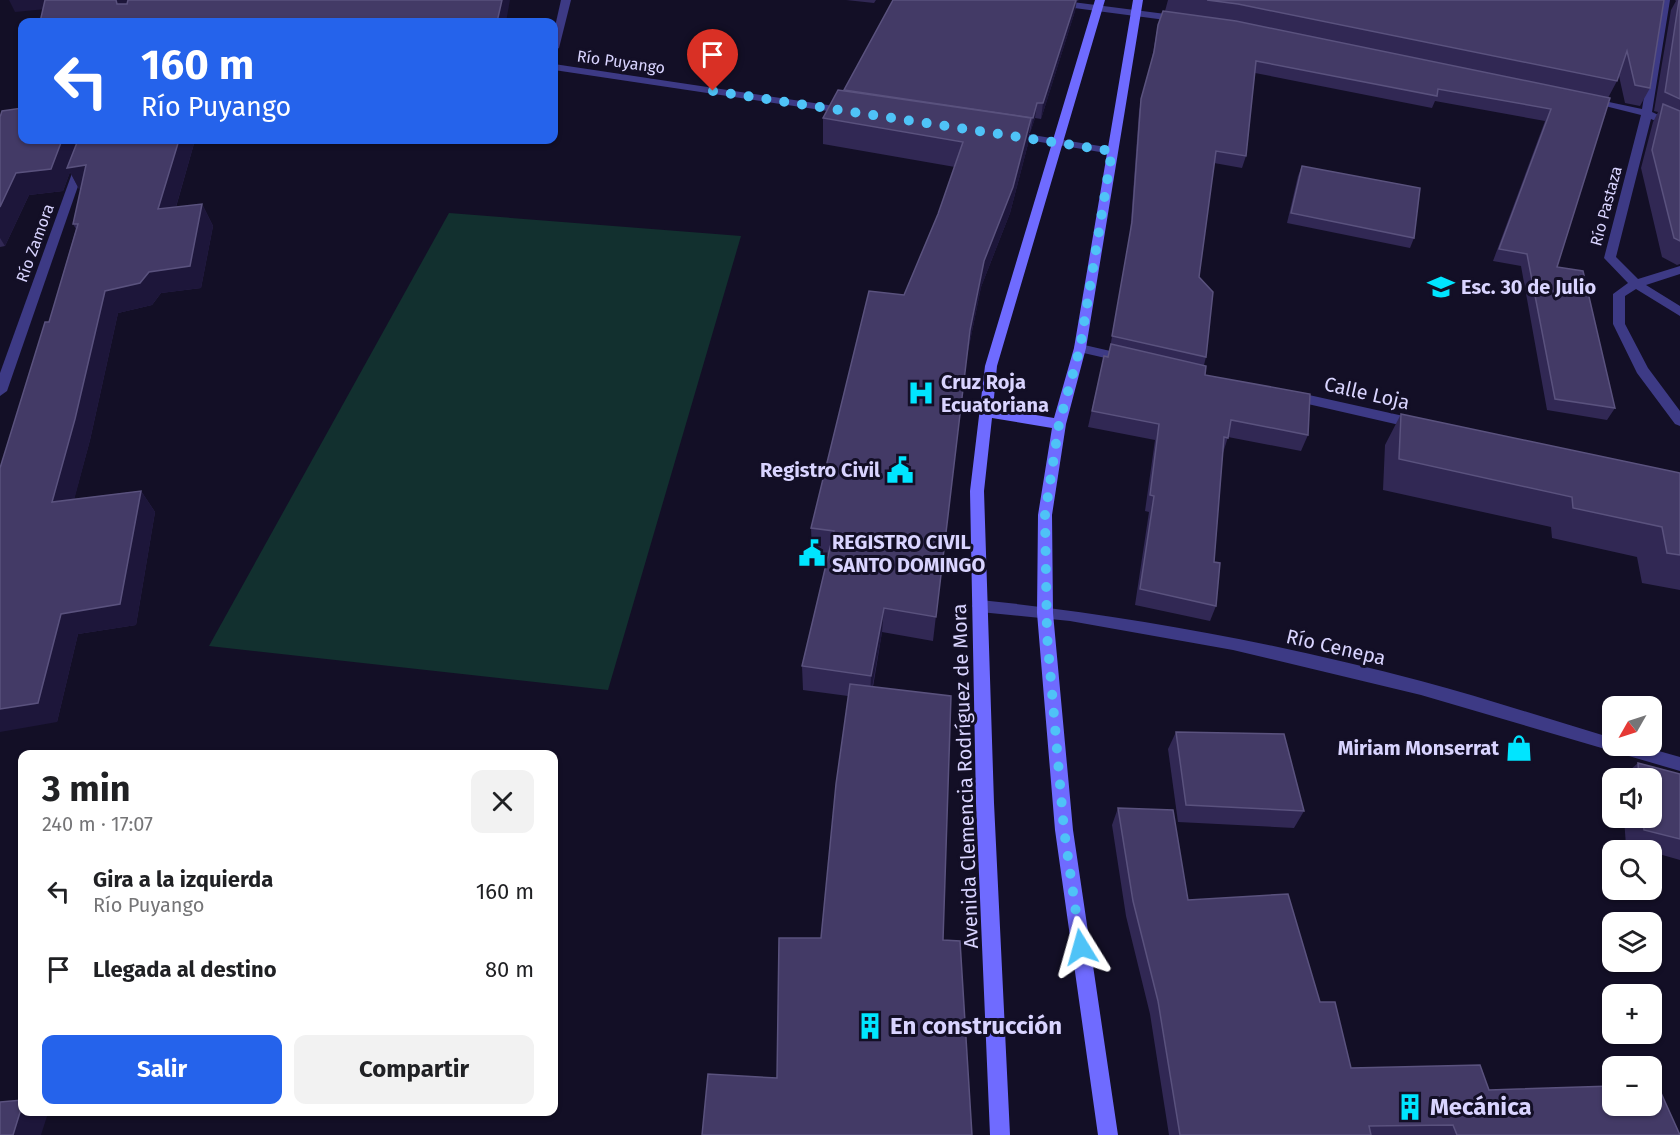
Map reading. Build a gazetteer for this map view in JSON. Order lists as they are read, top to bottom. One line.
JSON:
{"streets":{"street":["Río Puyango","Río Pastaza","Río Zamora","Calle Loja","Río Cenepa","Avenida Clemencia Rodríguez de Mora"]},"crossings":[["Río Cenepa","Avenida Clemencia Rodríguez de Mora"]],"places":{"school or university":["Esc. 30 de Julio"],"hospital":["Cruz Roja Ecuatoriana"],"public building":["Registro Civil","REGISTRO CIVIL SANTO DOMINGO"],"shop":["Miriam Monserrat"],"building":["En construcción","Mecánica"]},"north":"bottom left","page":{"turn":["160 m","Río Puyango"],"map_buttons":["+","−"],"heading":["3 min","240 m · 17:07"],"list":[{"name":"Gira a la izquierda","note":"Río Puyango","value":"160 m"},{"name":"Llegada al destino","value":"80 m"}],"buttons":["Salir","Compartir"]}}
